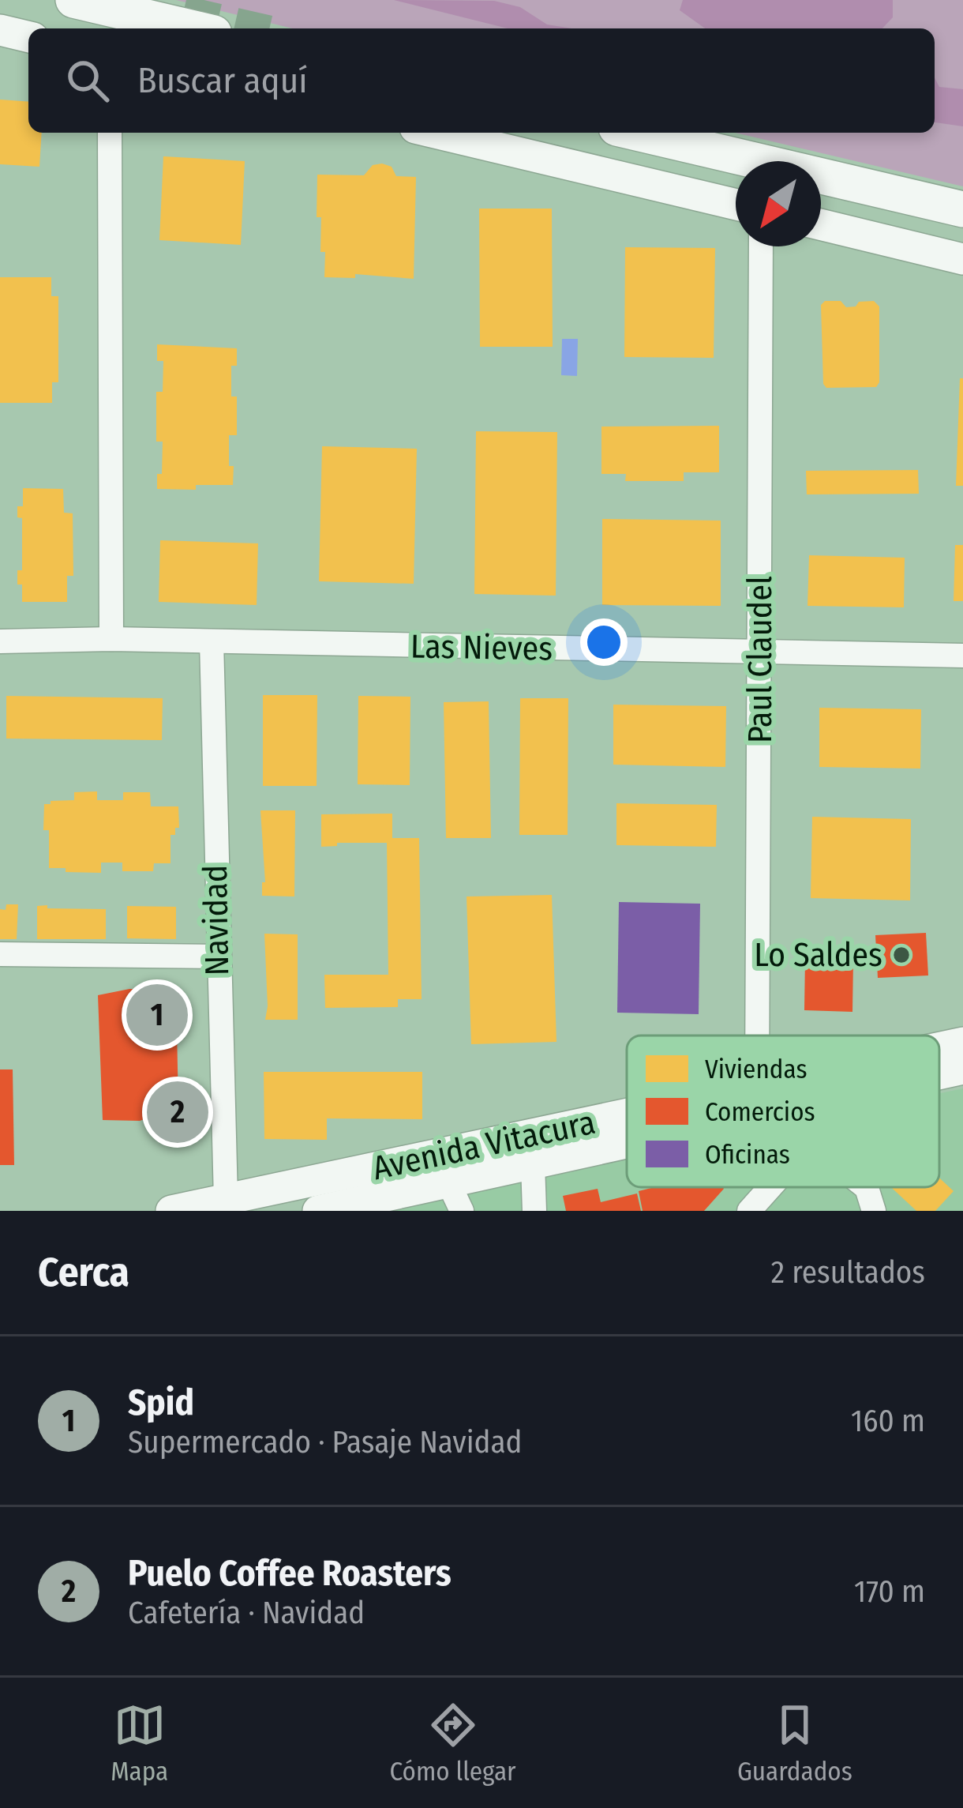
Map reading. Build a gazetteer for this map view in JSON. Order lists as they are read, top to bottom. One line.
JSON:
{"streets":{"main road":["Avenida Vitacura"],"street":["Las Nieves","Paul Claudel","Navidad"]},"crossings":[["Las Nieves","Paul Claudel"],["Las Nieves","Navidad"],["Navidad","Avenida Vitacura"]],"places":["Lo Saldes"],"legend":["Viviendas","Comercios","Oficinas"],"north":"bottom left","page":{"search":"Buscar aquí","pins":["1","2"],"heading":["Cerca","2 resultados"],"list":[{"mark":"1","name":"Spid","note":"Supermercado · Pasaje Navidad","value":"160 m"},{"mark":"2","name":"Puelo Coffee Roasters","note":"Cafetería · Navidad","value":"170 m"}],"nav":["Mapa","Cómo llegar","Guardados"]}}
